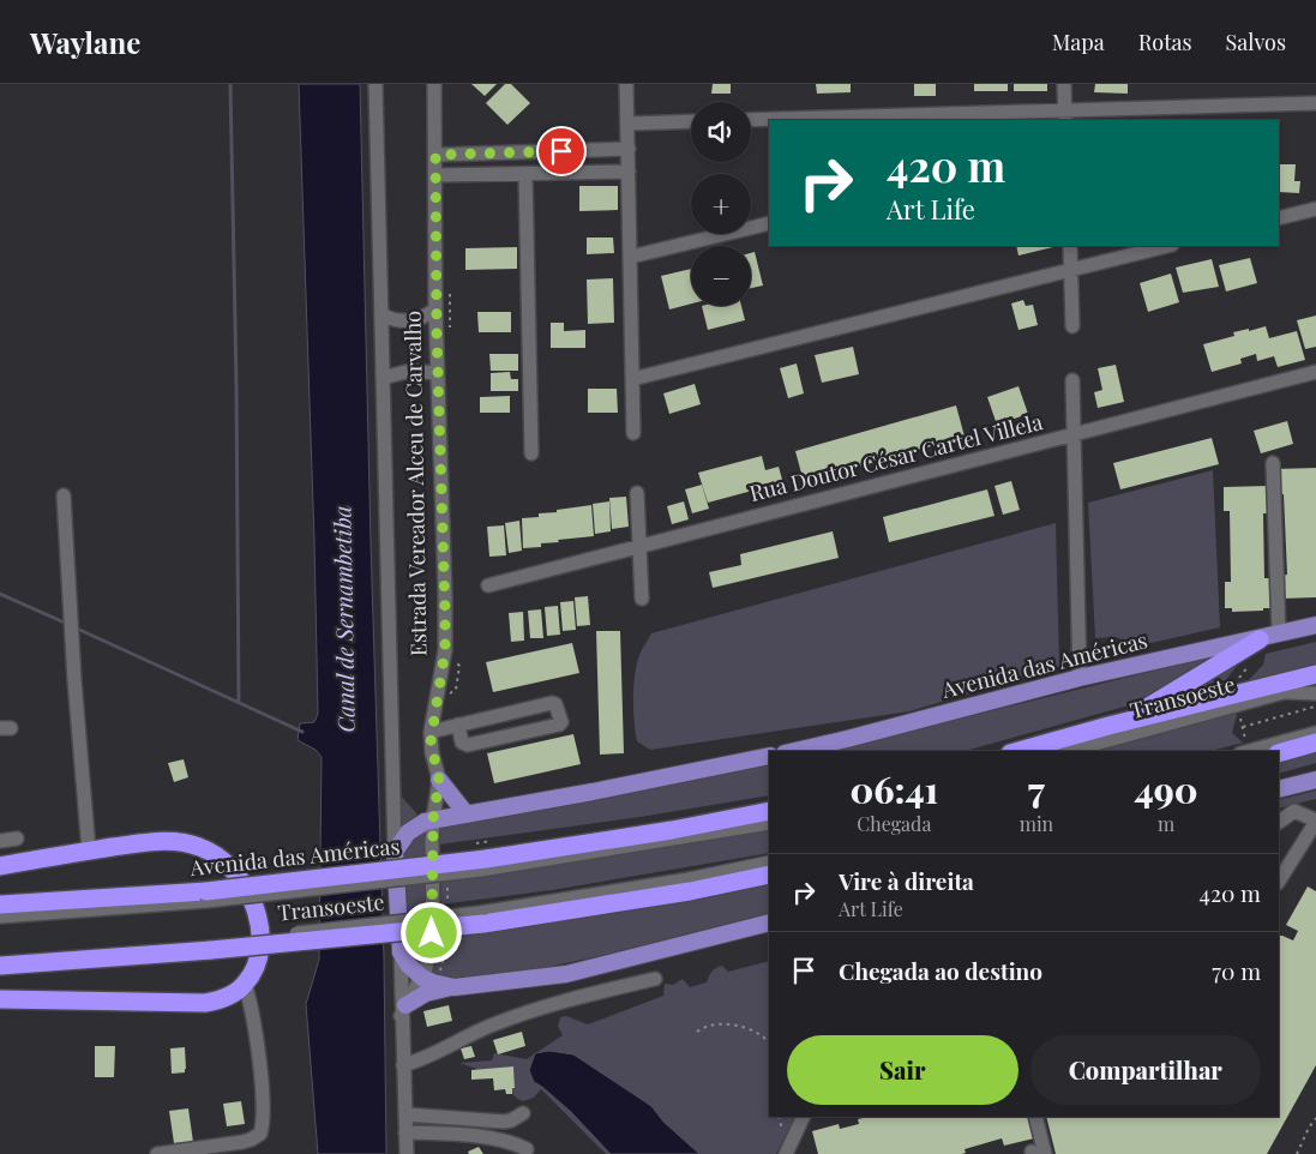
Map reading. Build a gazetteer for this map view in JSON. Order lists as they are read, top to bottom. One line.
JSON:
{"streets":{"highway":["Avenida das Américas"],"main road":["Estrada Vereador Alceu de Carvalho"],"street":["Rua Doutor César Cartel Villela","Transoeste"]},"crossings":[["Estrada Vereador Alceu de Carvalho","Avenida das Américas"]],"water":["Canal de Sernambetiba"],"page":{"header":"Waylane","nav":["Mapa","Rotas","Salvos"],"map_buttons":["+","−"],"turn":["420 m","Art Life"],"eta":["06:41","Chegada","7","min","490","m"],"list":[{"name":"Vire à direita","note":"Art Life","value":"420 m"},{"name":"Chegada ao destino","value":"70 m"}],"buttons":["Sair","Compartilhar"]}}
